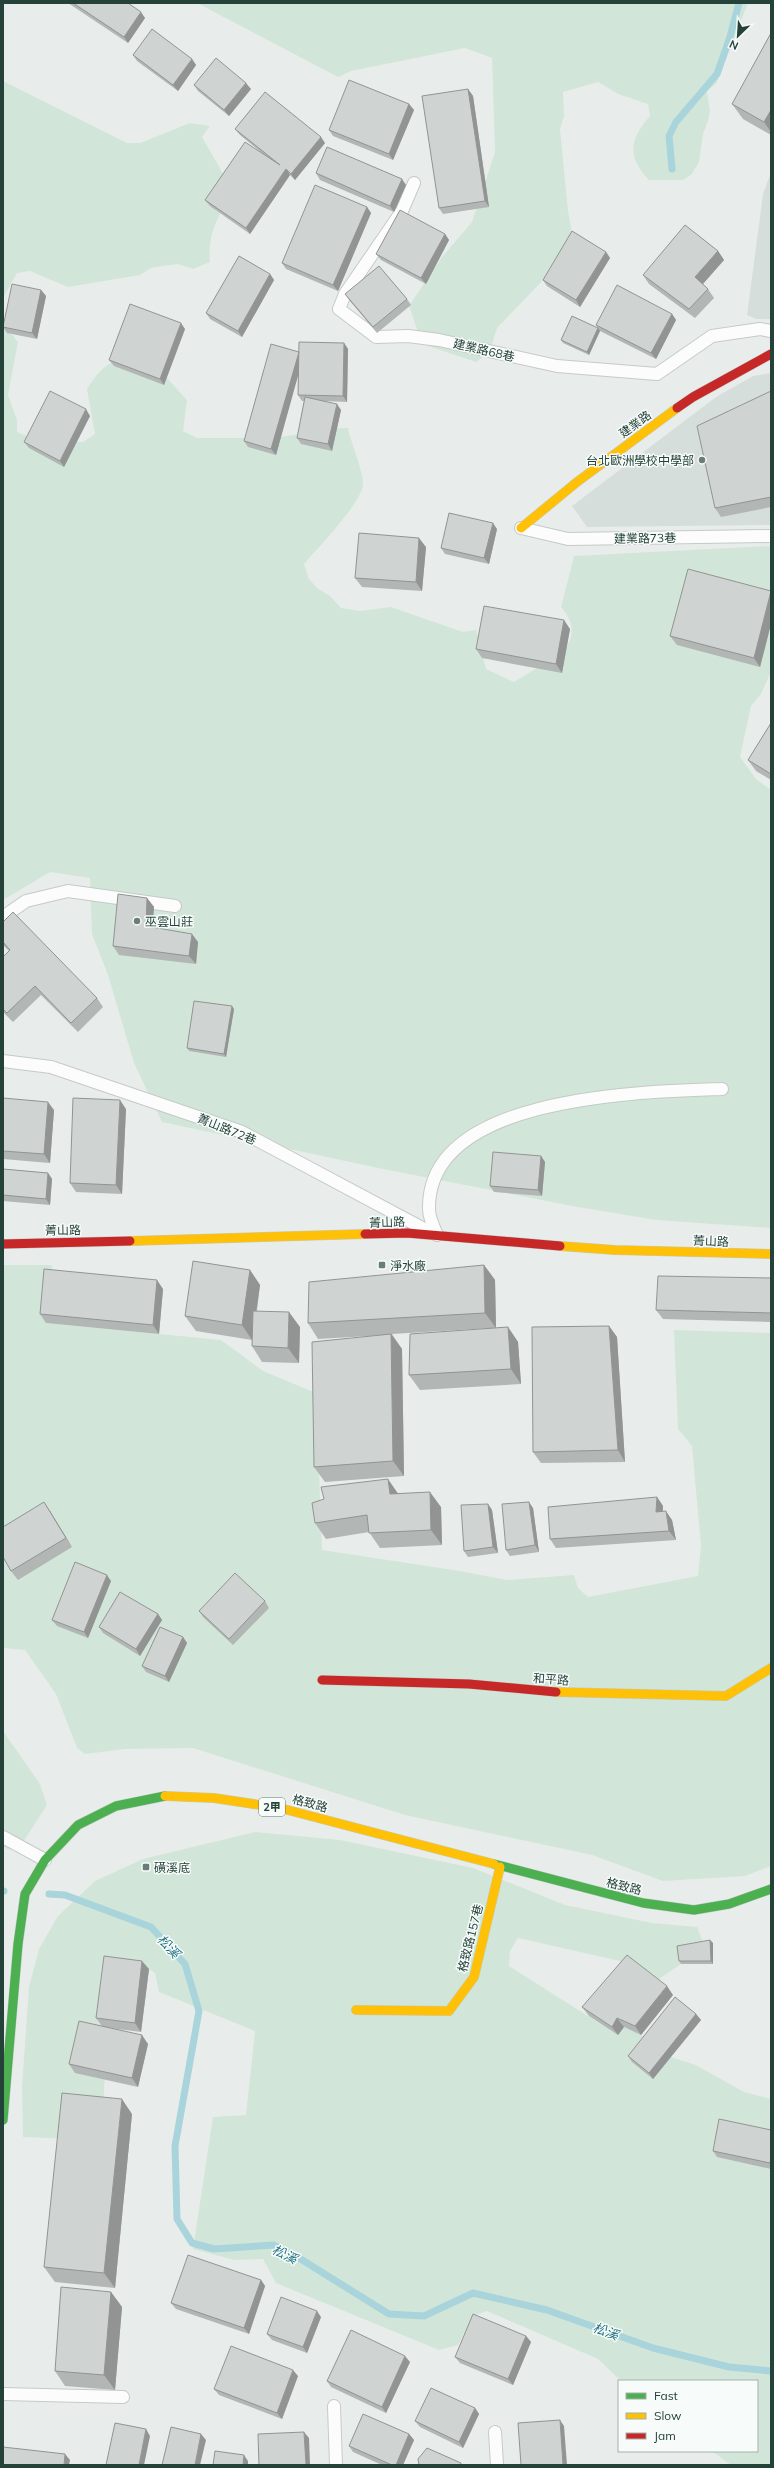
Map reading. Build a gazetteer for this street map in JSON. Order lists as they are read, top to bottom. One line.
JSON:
{"streets":{"street":["建業路","菁山路","和平路","格致路","2甲","格致路157巷"],"lane":["建業路68巷","建業路73巷","菁山路72巷"]},"crossings":[["建業路","建業路73巷"],["菁山路72巷","菁山路"],["格致路","格致路157巷"]],"water":["松溪"],"places":{"other":["台北歐洲學校中學部","巫雲山莊"],"transit":["淨水廠","磺溪底"]},"legend":["Fast","Slow","Jam"],"north":"bottom left"}
